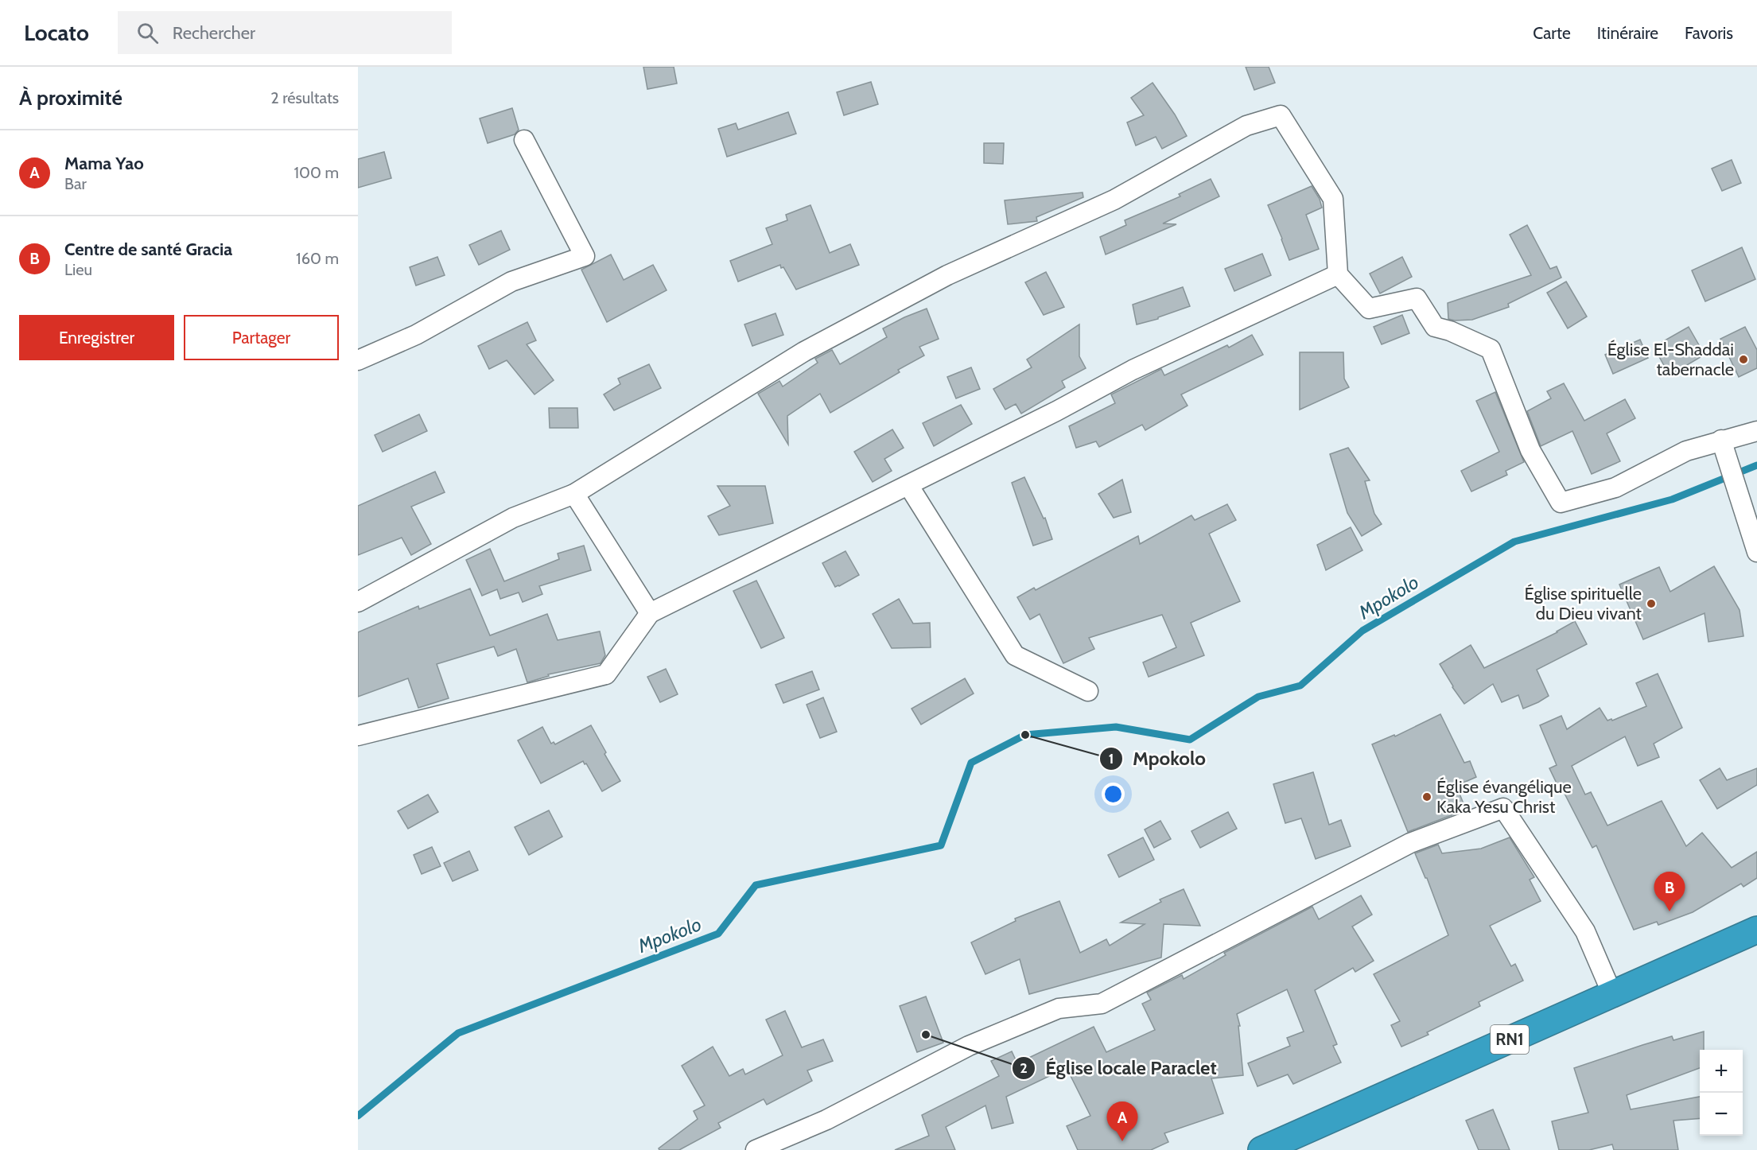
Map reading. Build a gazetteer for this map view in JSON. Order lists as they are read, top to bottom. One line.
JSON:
{"streets":{"highway":["RN1"]},"water":["Mpokolo"],"places":["Église El-Shaddai tabernacle","Église spirituelle du Dieu vivant","Mpokolo","Église évangélique Kaka Yesu Christ","Église locale Paraclet"],"page":{"header":"Locato","search":"Rechercher","nav":["Carte","Itinéraire","Favoris"],"heading":["À proximité","2 résultats"],"list":[{"mark":"A","name":"Mama Yao","note":"Bar","value":"100 m"},{"mark":"B","name":"Centre de santé Gracia","note":"Lieu","value":"160 m"}],"buttons":["Enregistrer","Partager"],"pins":["B","A"],"map_buttons":["+","−"]}}
